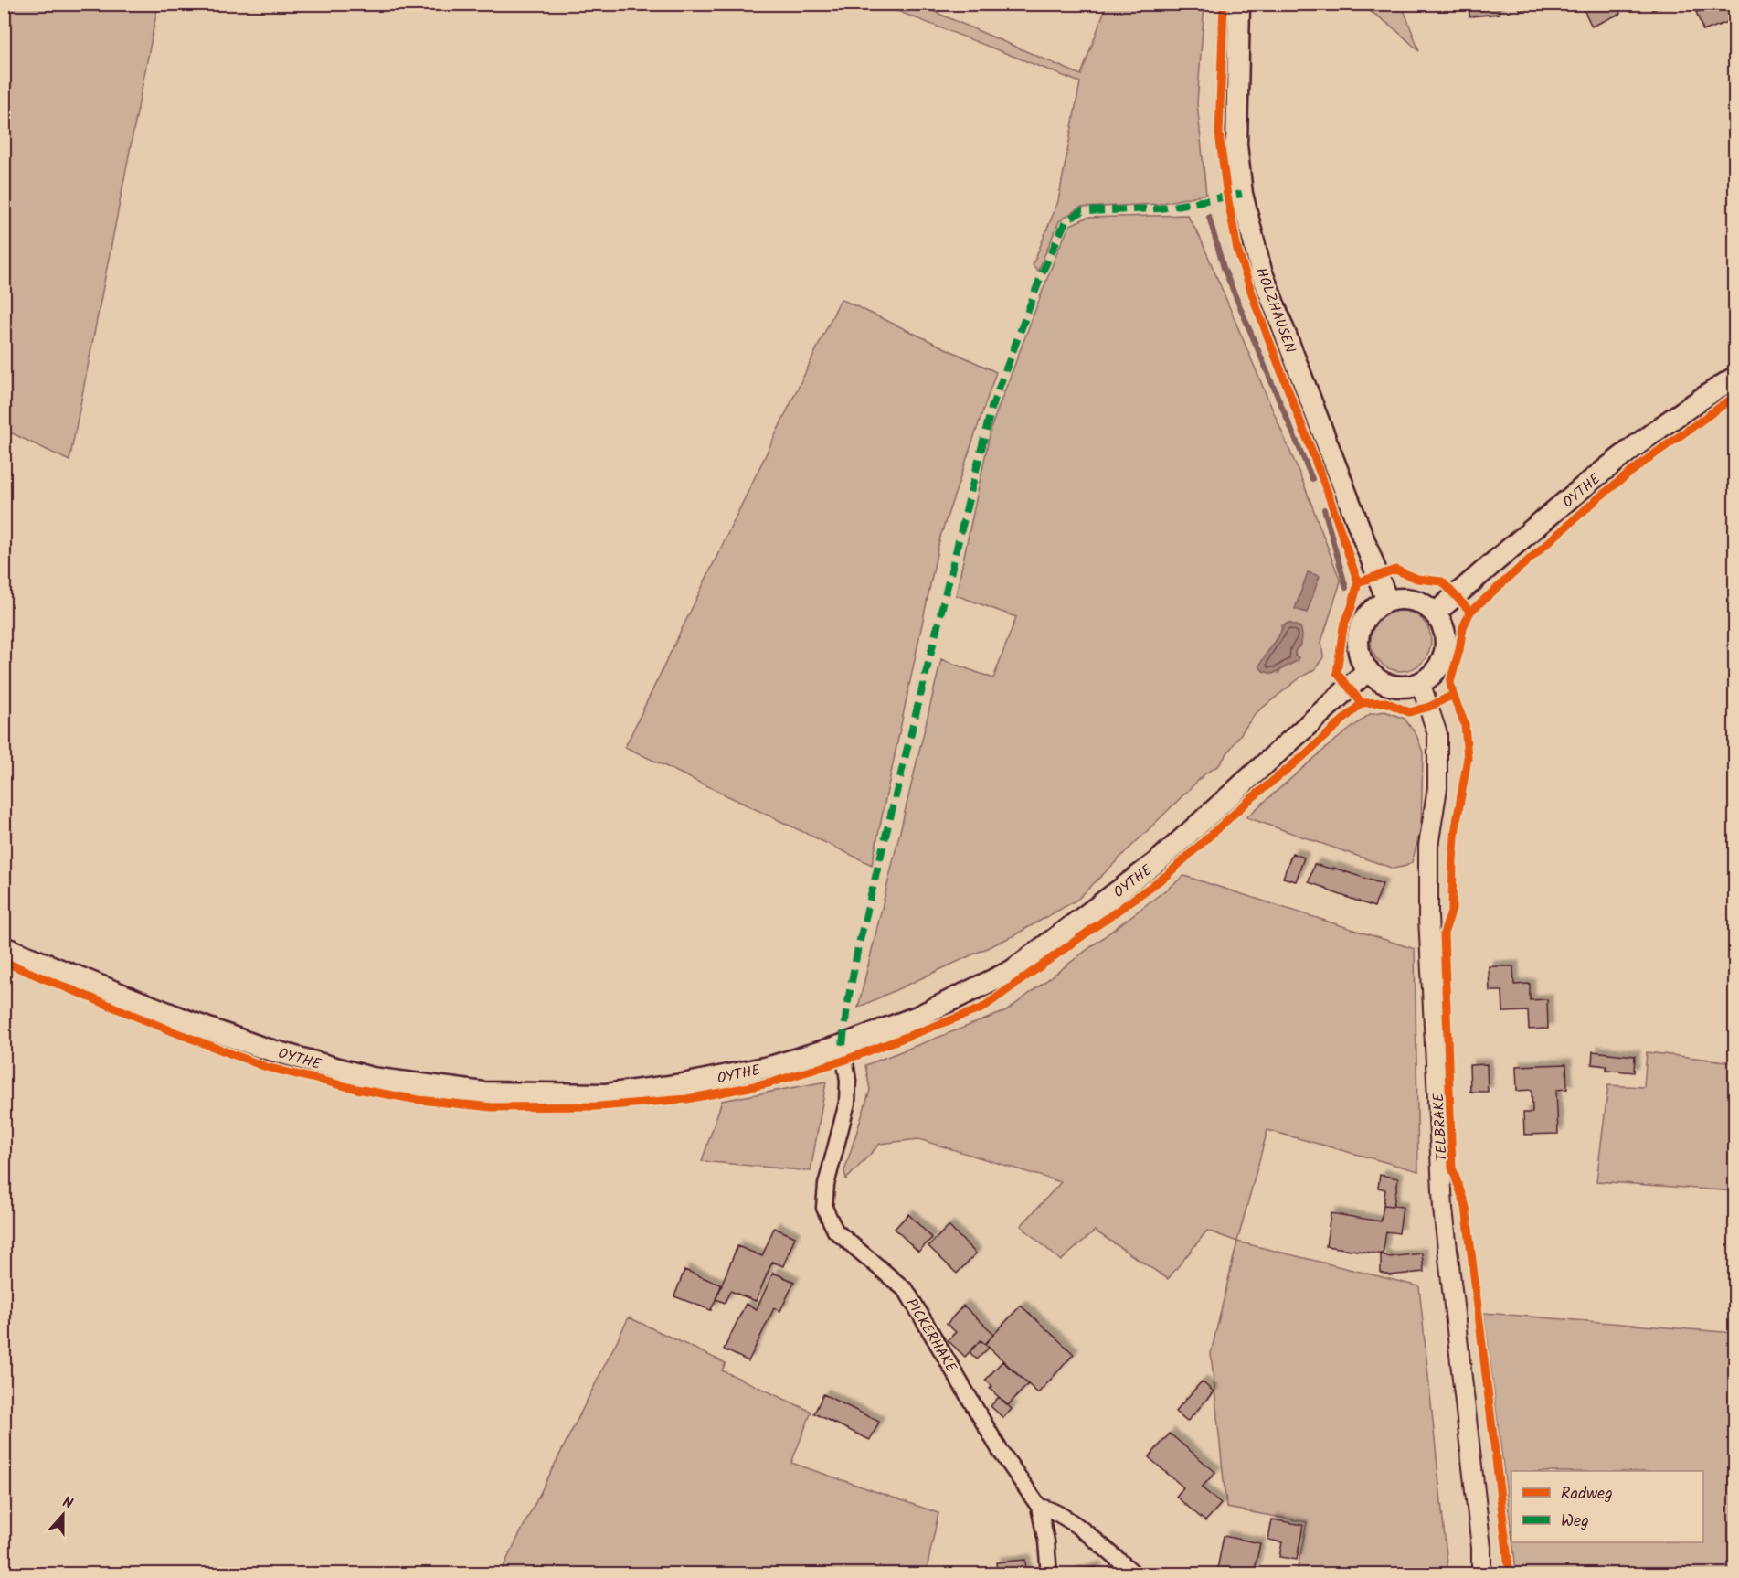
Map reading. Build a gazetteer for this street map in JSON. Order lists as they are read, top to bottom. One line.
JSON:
{"streets":{"main road":["HOLZHAUSEN","OYTHE"],"street":["TELBRAKE","PICKERHAKE"]},"crossings":[["HOLZHAUSEN","OYTHE"],["HOLZHAUSEN","TELBRAKE"],["OYTHE","TELBRAKE"],["OYTHE","PICKERHAKE"]],"legend":["Radweg","Weg"],"north":"top"}
